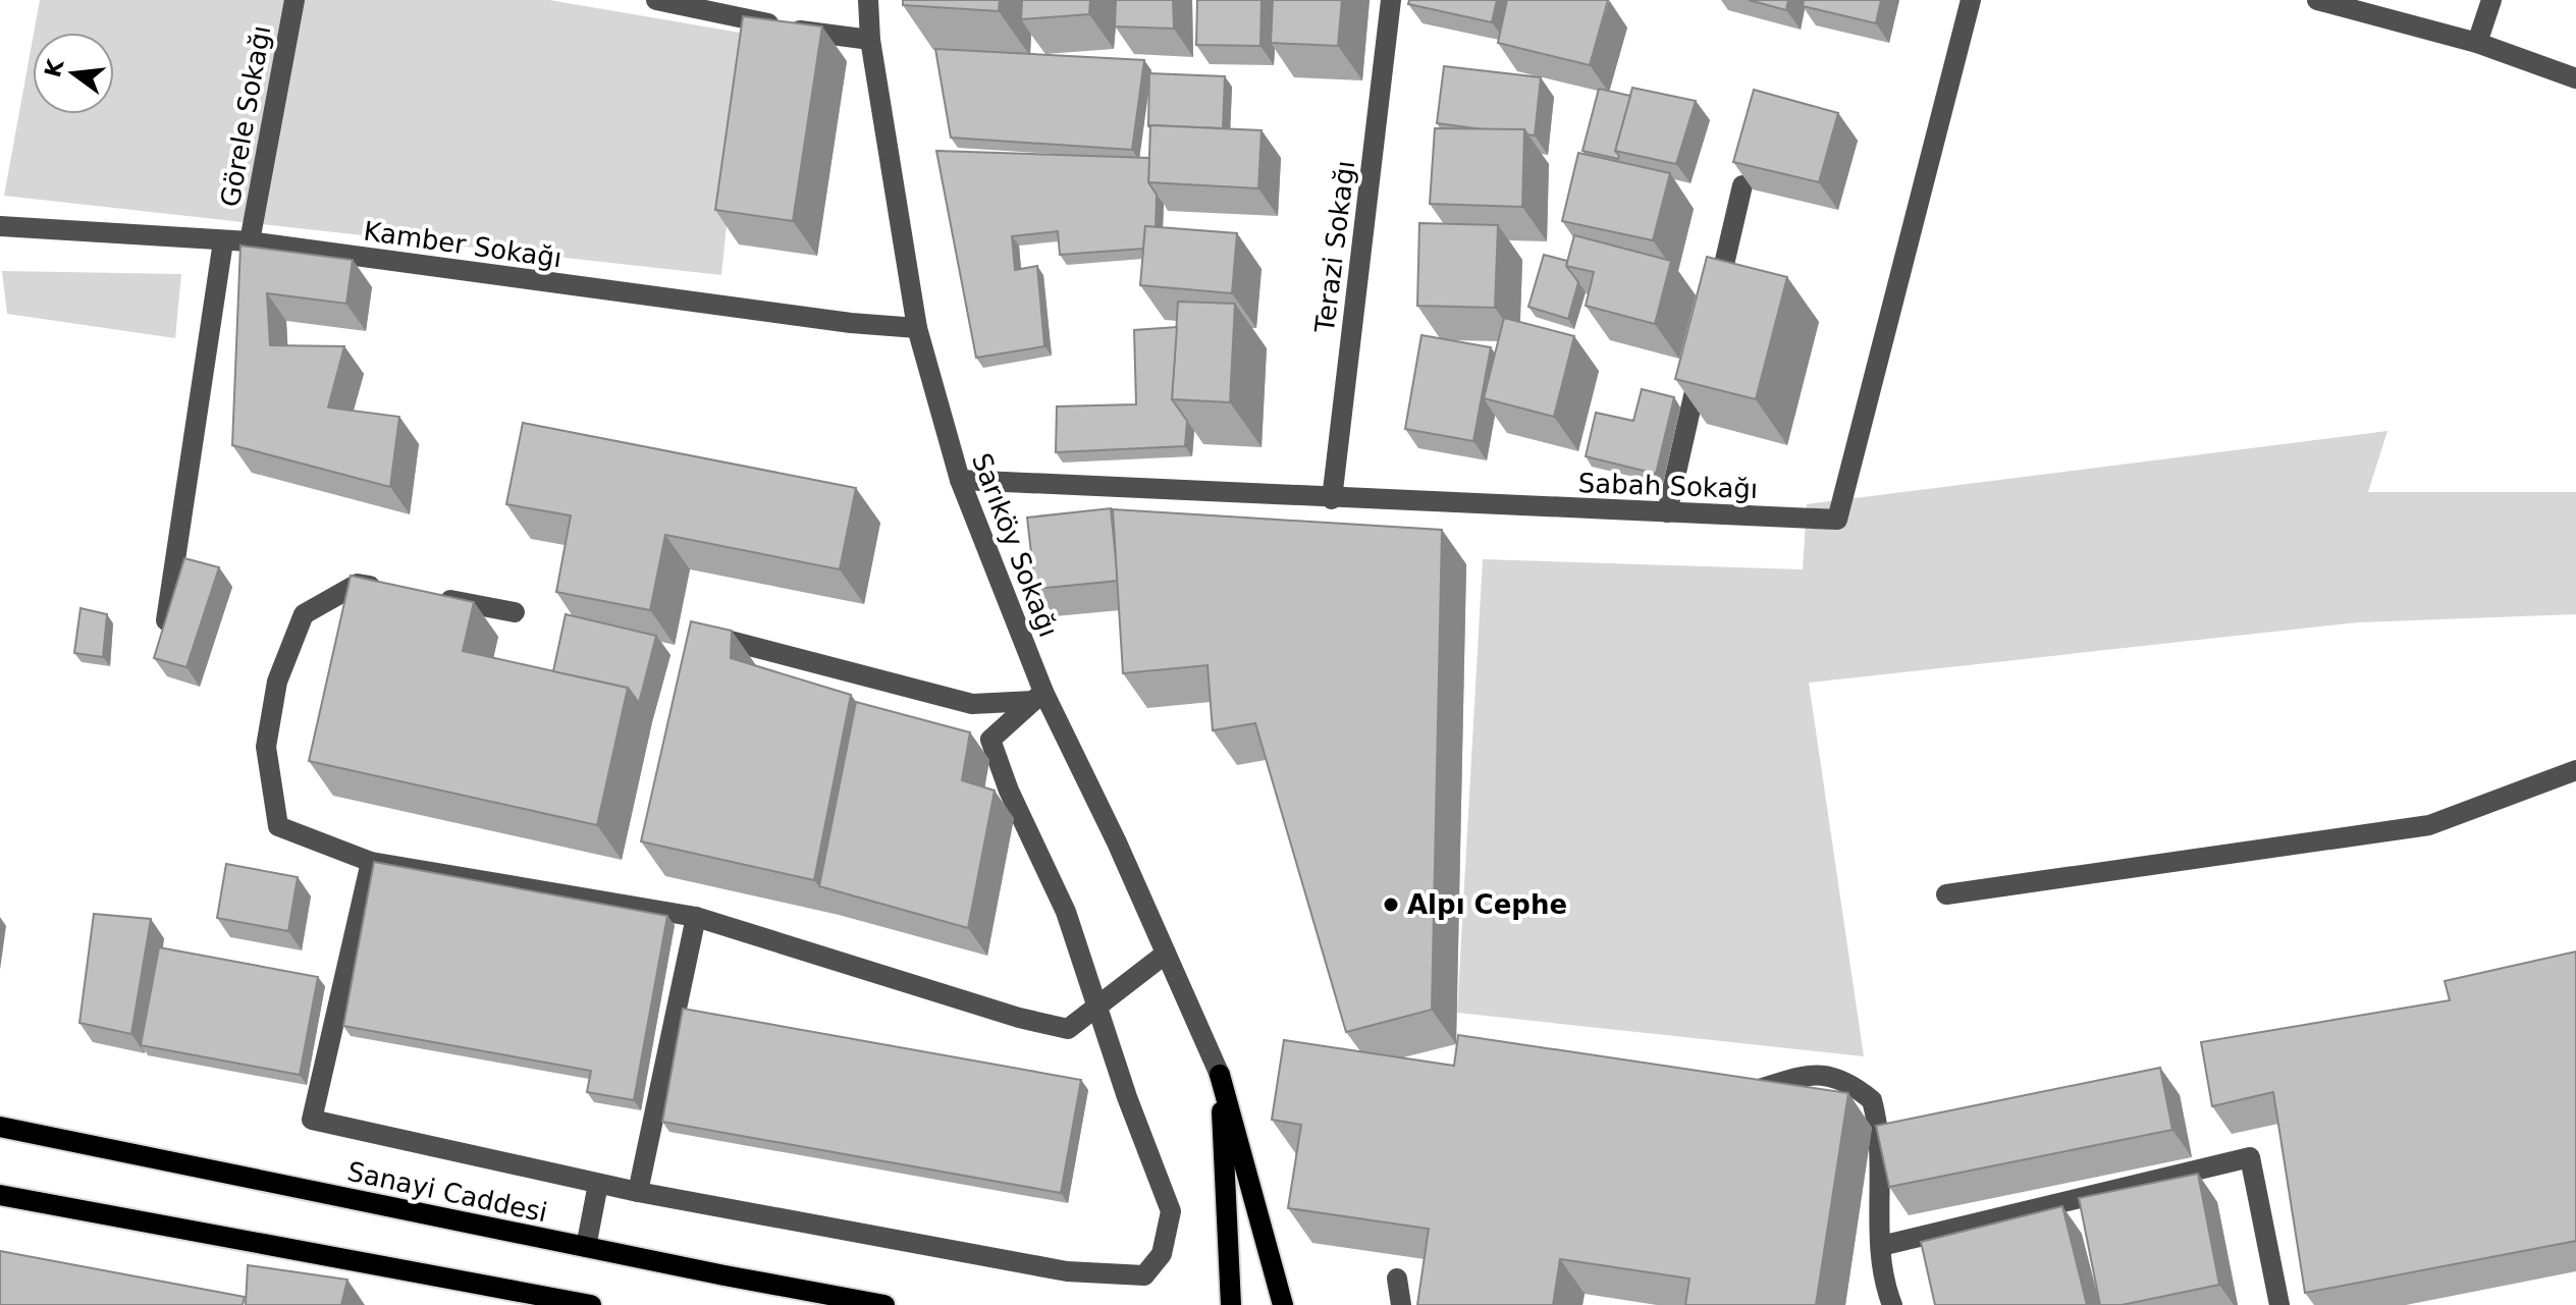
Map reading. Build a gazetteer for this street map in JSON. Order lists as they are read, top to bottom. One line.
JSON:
{"streets":{"main road":["Sanayi Caddesi"],"street":["Görele Sokağı","Kamber Sokağı","Terazi Sokağı","Sabah Sokağı","Sarıköy Sokağı"]},"crossings":[["Görele Sokağı","Kamber Sokağı"],["Kamber Sokağı","Sarıköy Sokağı"],["Terazi Sokağı","Sabah Sokağı"],["Sabah Sokağı","Sarıköy Sokağı"]],"places":["Alpı Cephe"],"north":"left"}
